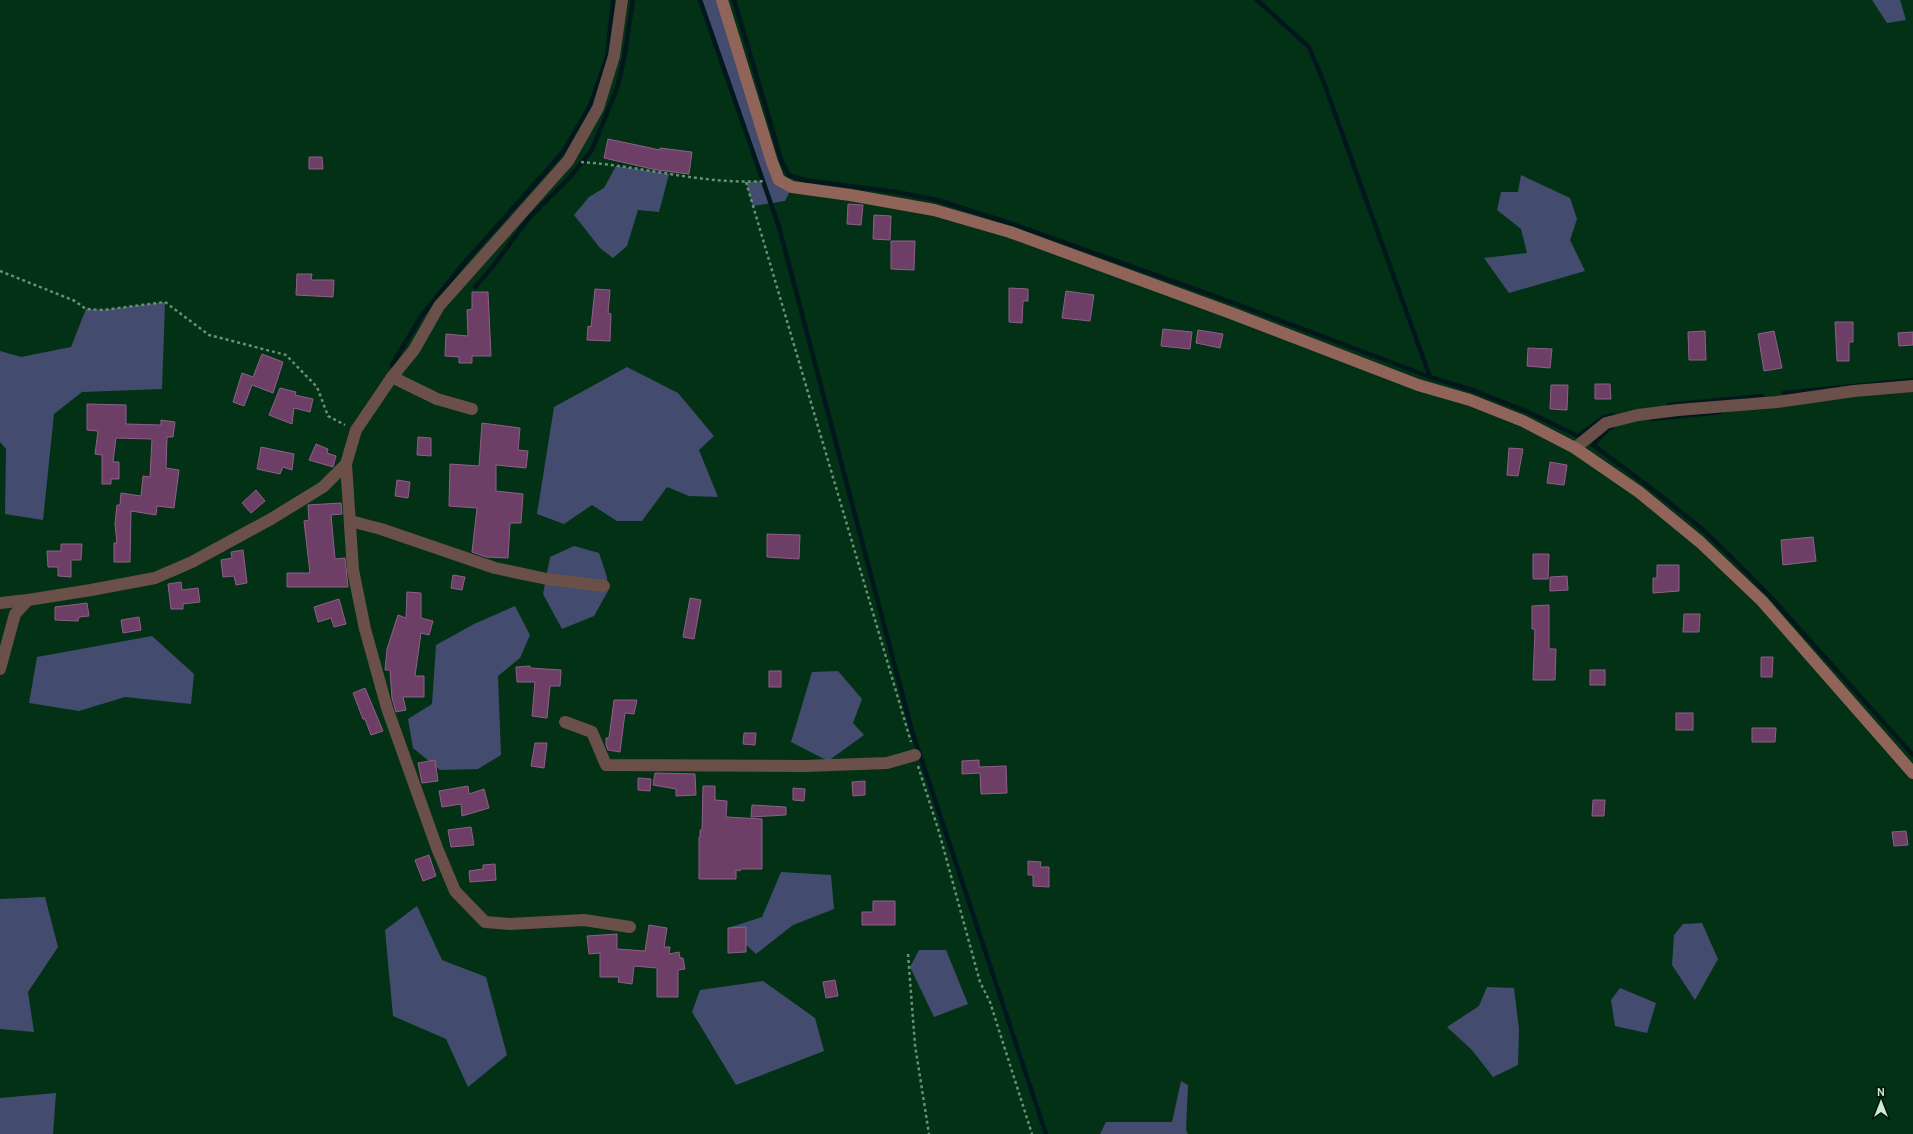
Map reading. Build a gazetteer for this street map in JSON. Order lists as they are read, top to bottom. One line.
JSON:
{"north":"top"}
